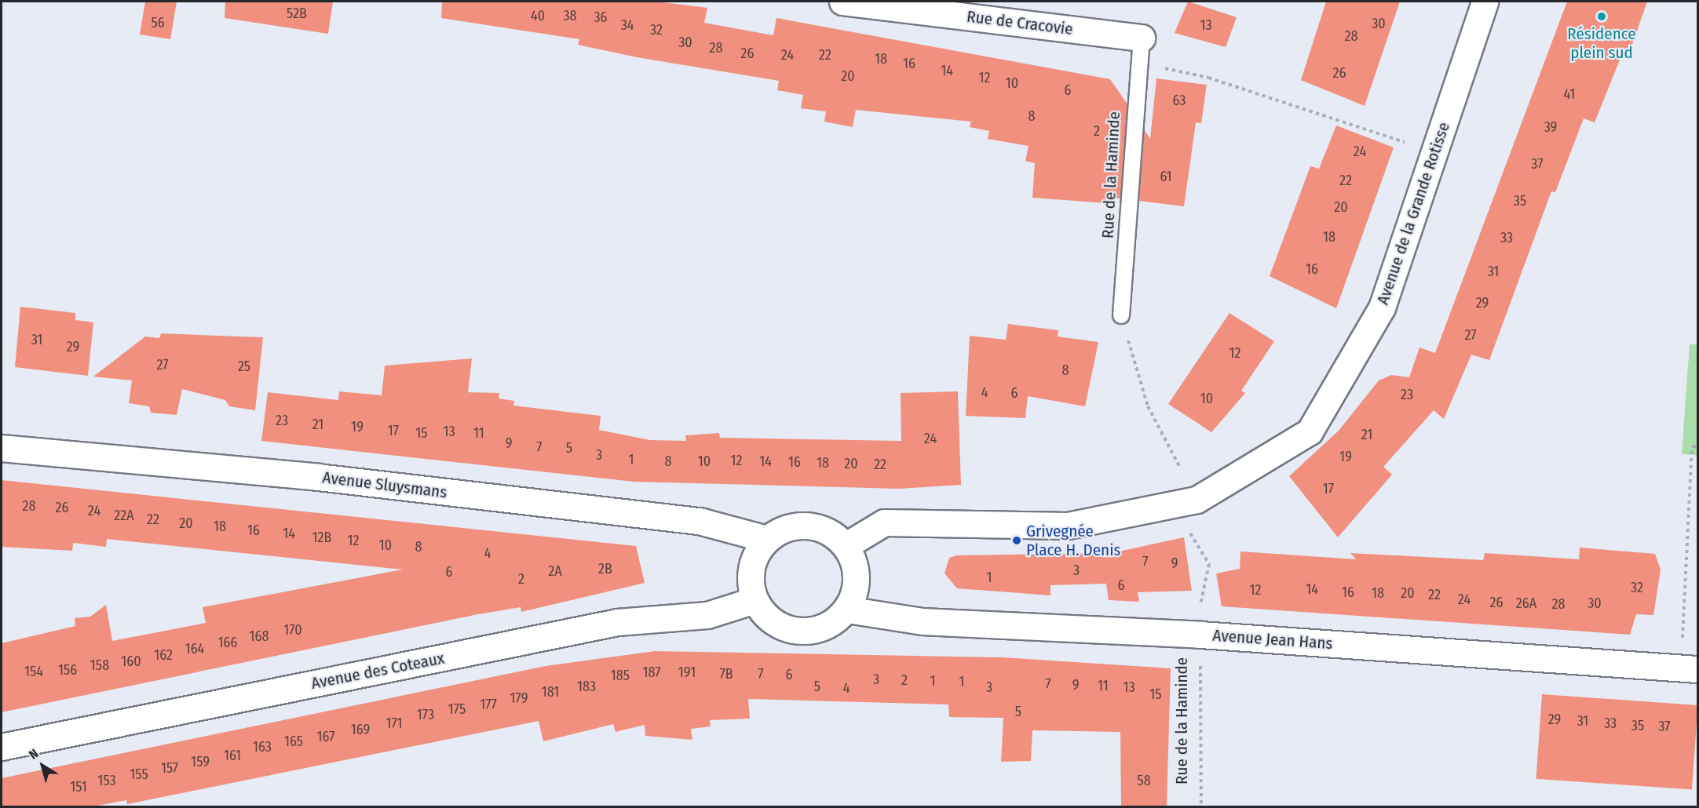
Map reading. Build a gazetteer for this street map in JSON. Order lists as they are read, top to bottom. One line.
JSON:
{"streets":{"street":["Rue de Cracovie","Avenue de la Grande Rotisse","Avenue Sluysmans","Avenue Jean Hans","Avenue des Coteaux"],"lane":["Rue de la Haminde"]},"crossings":[["Rue de Cracovie","Rue de la Haminde"],["Rue de la Haminde","Avenue Jean Hans"],["Avenue de la Grande Rotisse","Avenue Sluysmans"],["Avenue de la Grande Rotisse","Avenue Jean Hans"],["Avenue de la Grande Rotisse","Avenue des Coteaux"],["Avenue Sluysmans","Avenue Jean Hans"],["Avenue Sluysmans","Avenue des Coteaux"],["Avenue Jean Hans","Avenue des Coteaux"]],"places":["Résidence plein sud","Grivegnée Place H. Denis"],"house_numbers":["52B","40","38","36","56","30","34","13","32","28","30","28","26","24","22","18","16","14","26","20","12","10","6","41","63","8","39","2","24","37","61","22","35","20","18","33","16","31","29","27","31","29","12","27","25","8","4","6","23","10","23","21","19","17","13","15","11","21","24","9","7","5","3","19","1","12","8","10","14","16","18","20","22","17","28","26","24","22A","22","20","18","16","14","12B","12","10","8","4","7","9","2B","3","2A","6","1","2","6","32","14","12","16","18","20","22","24","26","26A","30","28","170","168","166","164","162","160","158","156","154","187","191","7B","7","6","185","3","2","1","1","7","9","11","183","5","3","13","4","181","15","179","177","175","5","173","29","31","171","33","35","37","169","167","165","163","161","159","157","155","153","58","151"],"north":"top left"}
